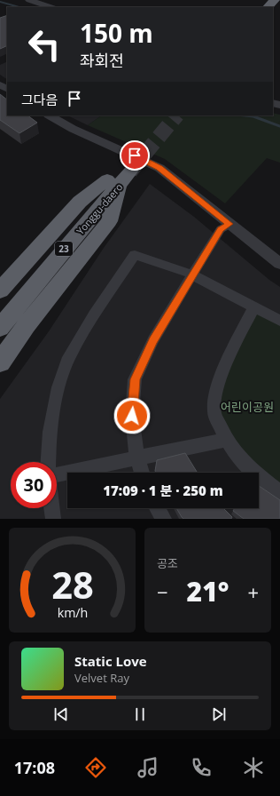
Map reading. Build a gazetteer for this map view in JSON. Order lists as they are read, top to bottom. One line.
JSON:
{"streets":{"highway":["Yonggu-daero","23"]},"parks":["어린이공원"],"page":{"turn":["150 m","좌회전"],"then":"그다음","limit":"30","trip":"17:09 · 1 분 · 250 m","tile":"공조","heat":["−","21°","+"],"song":["Static Love","Velvet Ray"],"tabs":"17:08","gauge":["28","km/h"]}}
